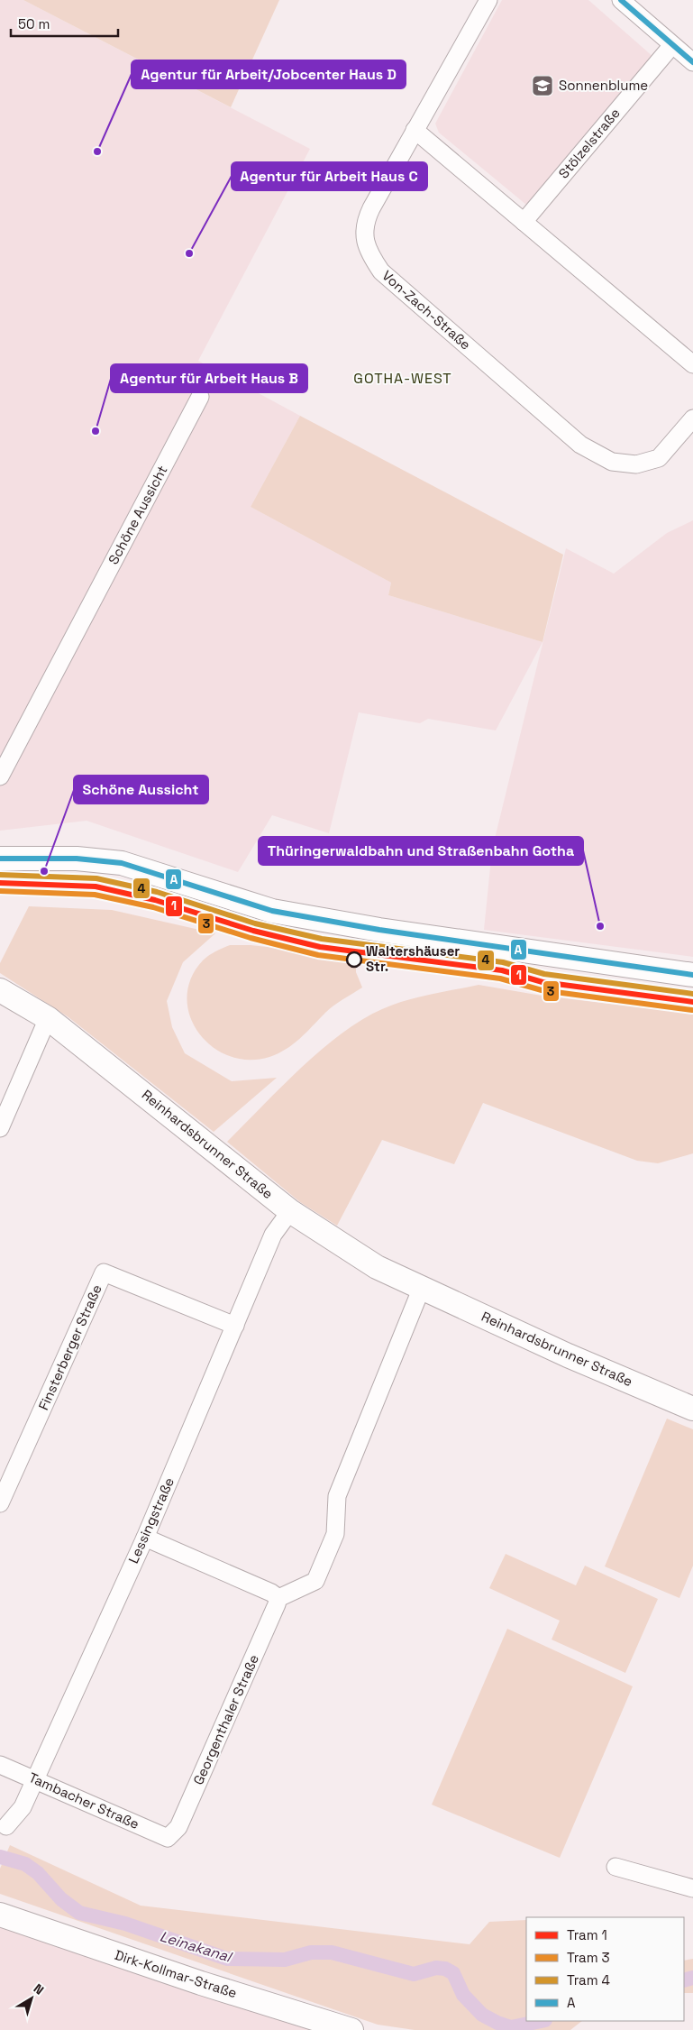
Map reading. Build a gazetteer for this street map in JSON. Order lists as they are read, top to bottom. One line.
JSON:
{"streets":{"street":["Stölzelstraße","Von-Zach-Straße","Schöne Aussicht","Reinhardsbrunner Straße","Finsterberger Straße","Lessingstraße","Georgenthaler Straße","Tambacher Straße","Dirk-Kollmar-Straße"]},"crossings":[["Reinhardsbrunner Straße","Lessingstraße"],["Finsterberger Straße","Lessingstraße"],["Lessingstraße","Tambacher Straße"],["Georgenthaler Straße","Tambacher Straße"]],"districts":["GOTHA-WEST"],"water":["Leinakanal"],"places":{"school or university":["Sonnenblume"],"other":["Agentur für Arbeit/Jobcenter Haus D","Agentur für Arbeit Haus C","Agentur für Arbeit Haus B","Schöne Aussicht","Thüringerwaldbahn und Straßenbahn Gotha","Waltershäuser Str."]},"lines":["transit line A","tram line 4","tram line 1","tram line 3"],"legend":["Tram 1","Tram 3","Tram 4","A"],"scale_bar":"50 m","north":"top right"}
